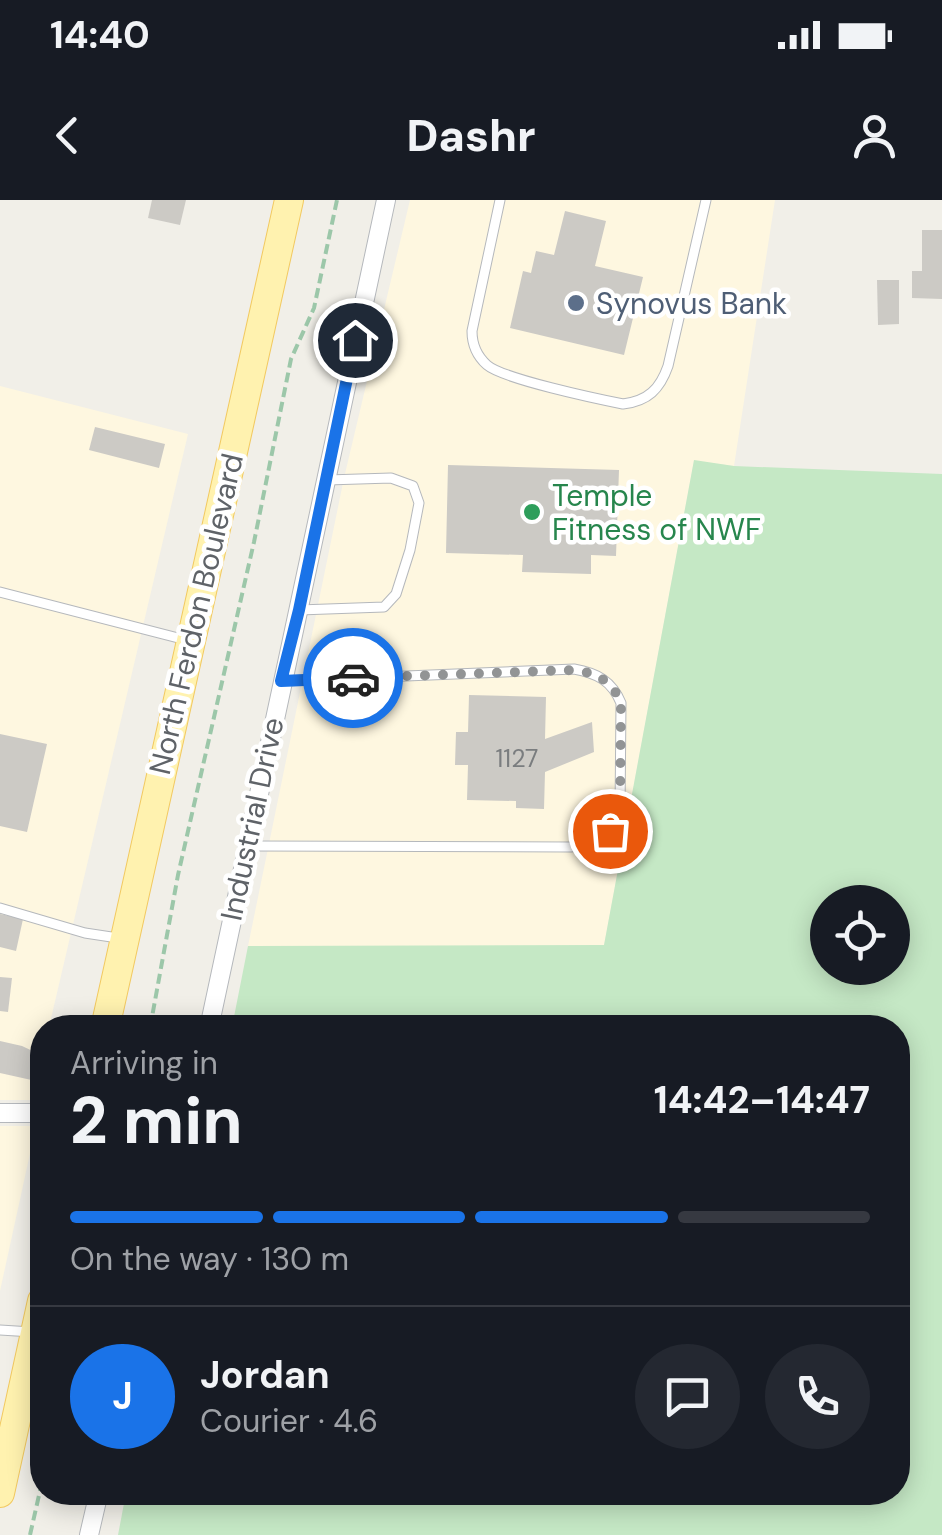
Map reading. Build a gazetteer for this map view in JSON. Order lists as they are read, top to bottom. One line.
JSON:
{"streets":{"main road":["North Ferdon Boulevard"],"street":["Industrial Drive"]},"places":["Synovus Bank","Temple Fitness of NWF"],"house_numbers":["1127"],"page":{"status":"14:40","header":"Dashr","heading":["2 min","Arriving in","14:42–14:47"],"panel":["Jordan","Courier · 4.6"],"bar":"On the way · 130 m","round":"J"}}
